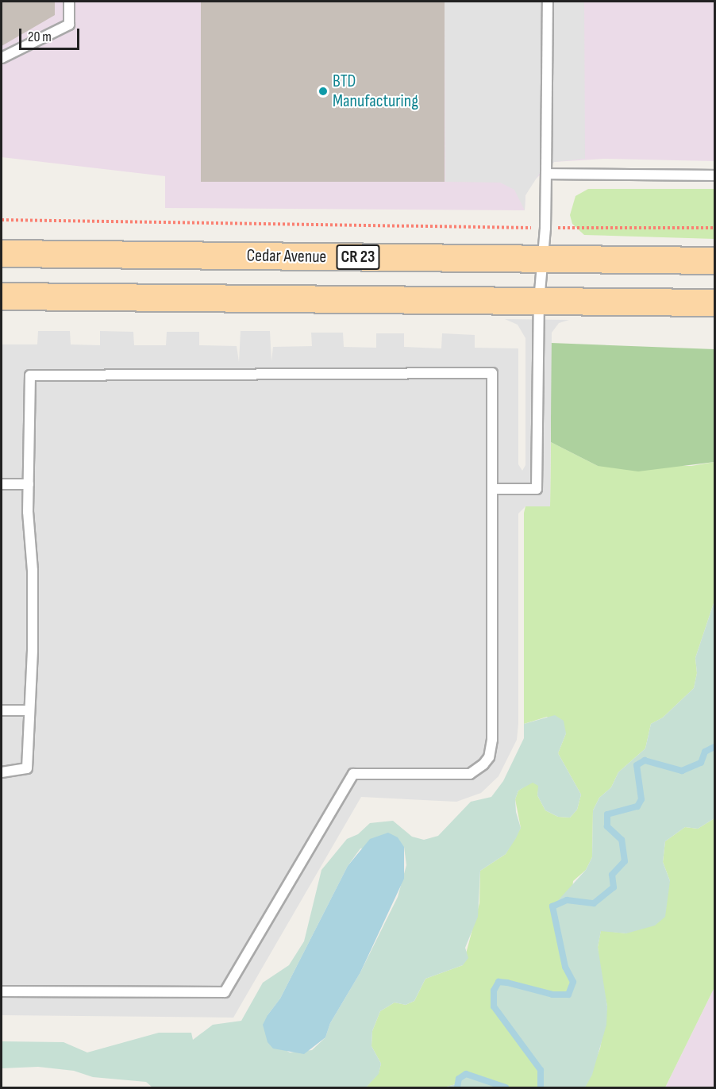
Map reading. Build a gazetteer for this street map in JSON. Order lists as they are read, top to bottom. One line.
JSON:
{"streets":{"main road":["Cedar Avenue","CR 23"]},"places":["BTD Manufacturing"],"scale_bar":"20 m"}
